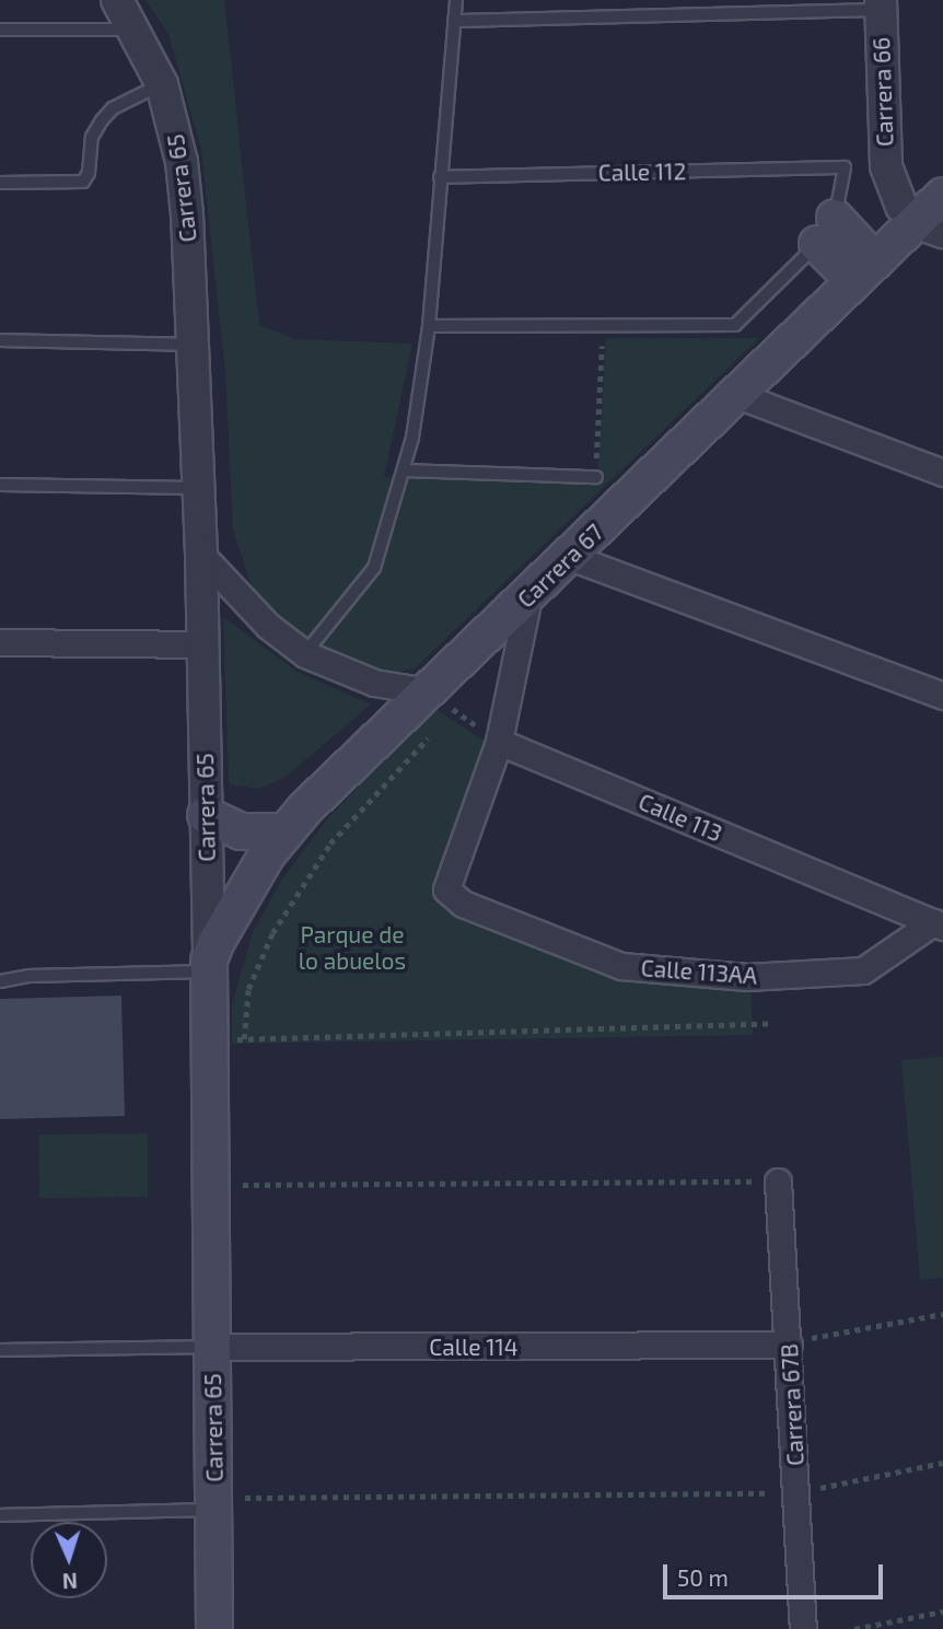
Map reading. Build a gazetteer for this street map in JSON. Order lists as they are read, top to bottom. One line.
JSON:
{"streets":{"main road":["Carrera 65","Carrera 67"],"street":["Carrera 66","Calle 113","Calle 113AA","Calle 114","Carrera 67B"],"lane":["Calle 112"]},"crossings":[["Carrera 66","Carrera 67"],["Carrera 65","Carrera 67"],["Carrera 65","Calle 114"],["Calle 113","Calle 113AA"],["Calle 114","Carrera 67B"]],"parks":["Parque de lo abuelos"],"scale_bar":"50 m","north":"bottom"}
